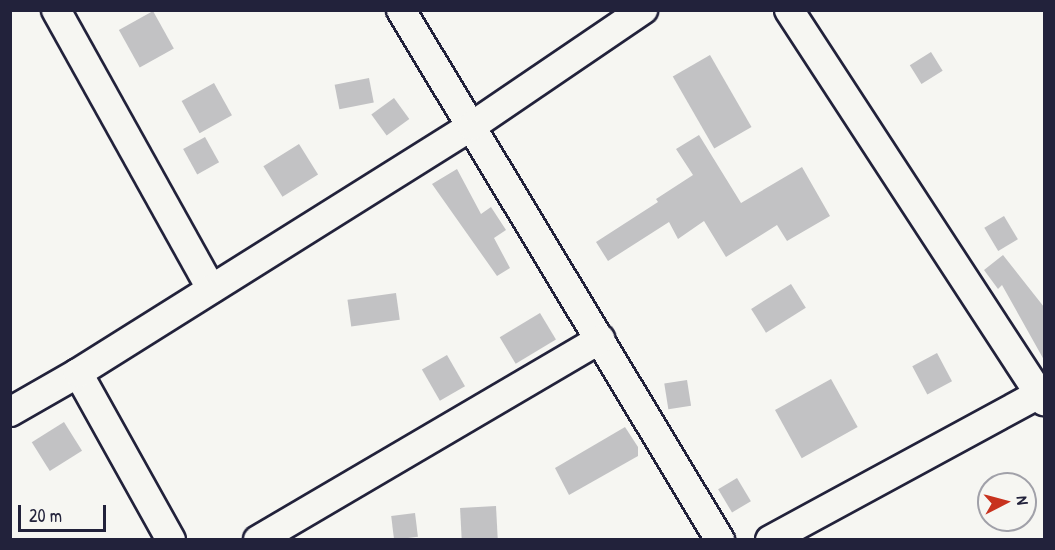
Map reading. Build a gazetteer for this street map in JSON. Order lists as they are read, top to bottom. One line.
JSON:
{"scale_bar":"20 m","north":"right"}
